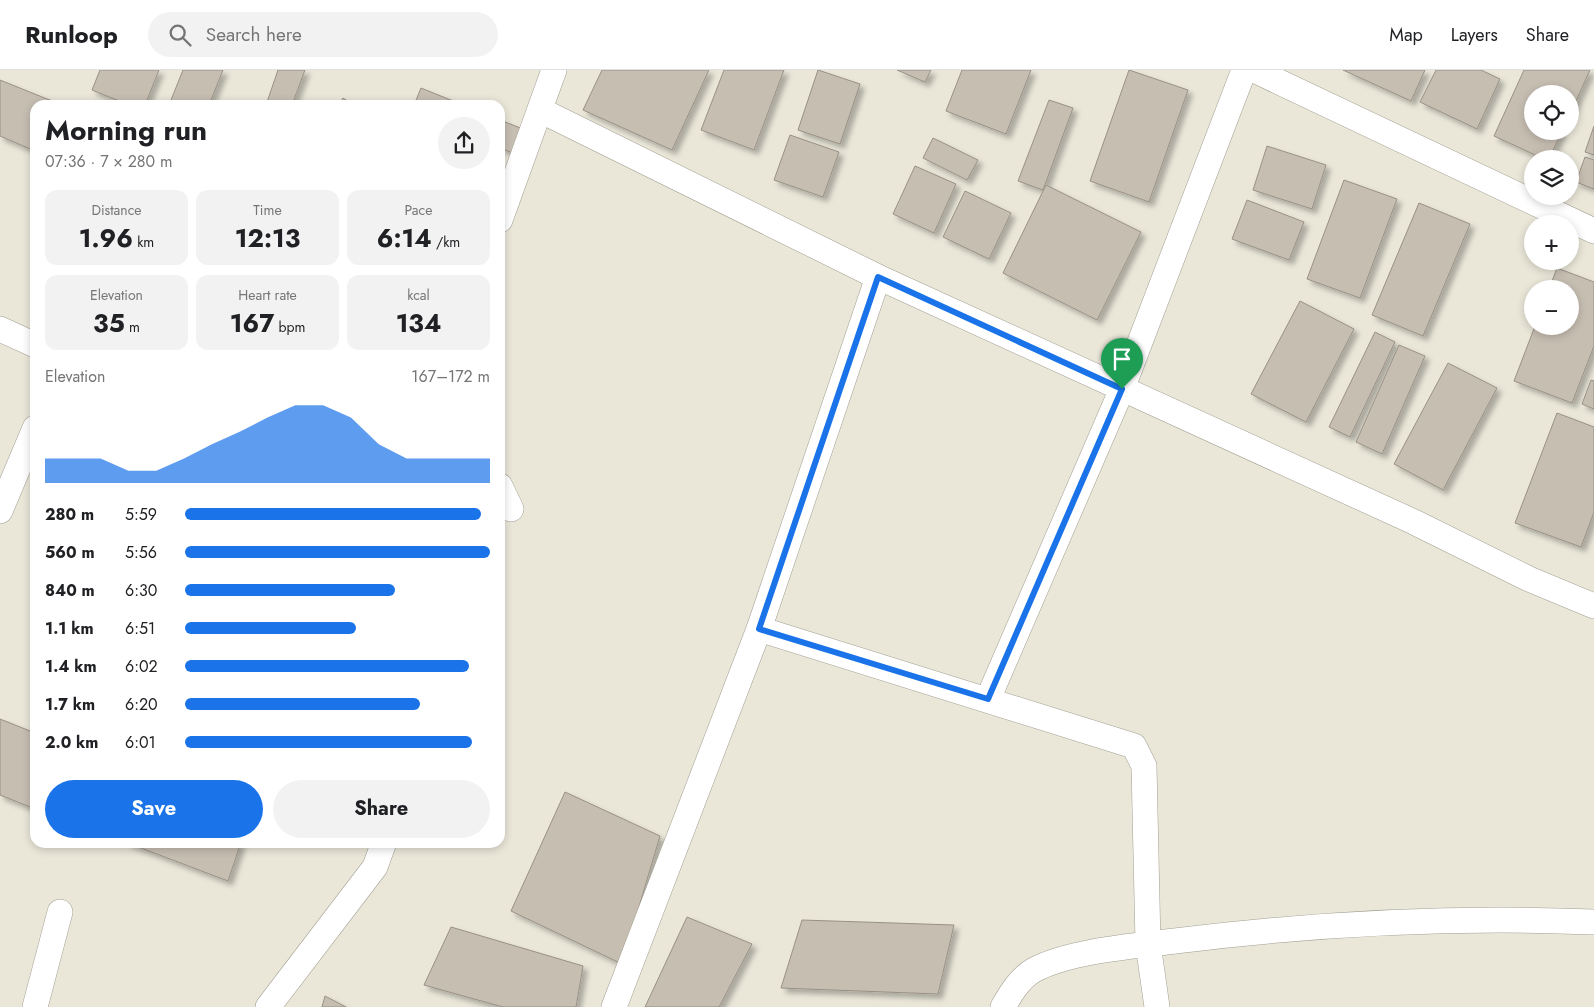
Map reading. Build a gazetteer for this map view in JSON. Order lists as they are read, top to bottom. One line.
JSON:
{"page":{"header":"Runloop","search":"Search here","nav":["Map","Layers","Share"],"map_buttons":["+","−"],"heading":["Morning run","07:36 · 7 × 280 m"],"stats":[["Distance","1.96 km"],["Time","12:13"],["Pace","6:14 /km"],["Elevation","35 m"],["Heart rate","167 bpm"],["kcal","134"]],"chart":["Elevation","167–172 m"],"list":[{"name":"280 m","note":"5:59"},{"name":"560 m","note":"5:56"},{"name":"840 m","note":"6:30"},{"name":"1.1 km","note":"6:51"},{"name":"1.4 km","note":"6:02"},{"name":"1.7 km","note":"6:20"},{"name":"2.0 km","note":"6:01"}],"buttons":["Save","Share"]}}
